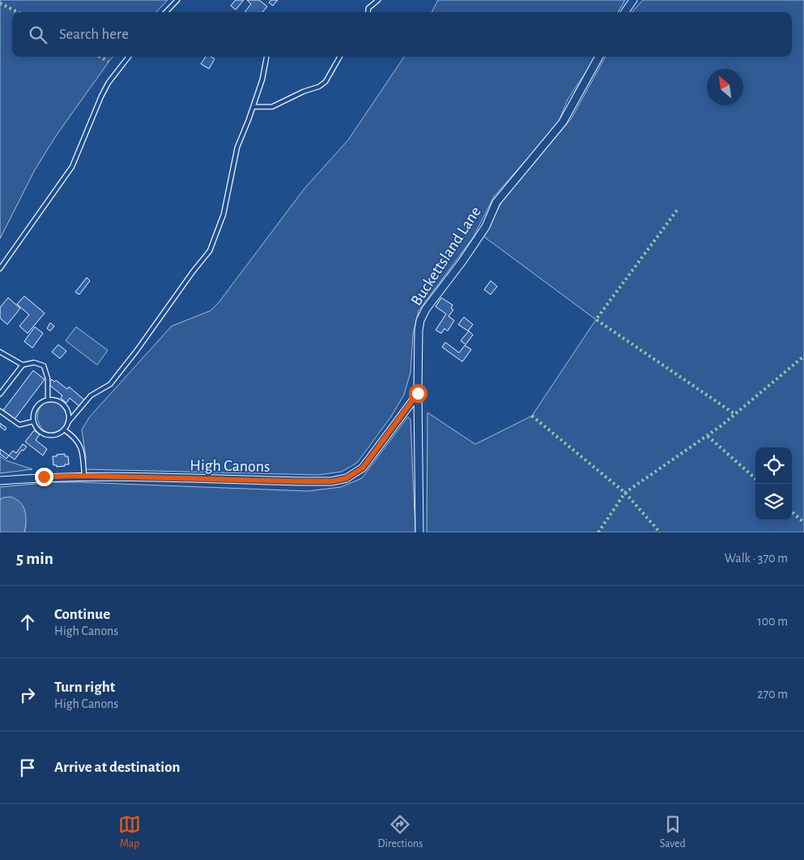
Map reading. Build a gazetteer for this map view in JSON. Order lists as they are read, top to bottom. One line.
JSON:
{"streets":{"street":["Buckettsland Lane","High Canons"]},"crossings":[["Buckettsland Lane","High Canons"]],"north":"top left","page":{"search":"Search here","heading":["5 min","Walk · 370 m"],"list":[["Continue","High Canons","100 m"],["Turn right","High Canons","270 m"],"Arrive at destination"],"nav":["Map","Directions","Saved"]}}
